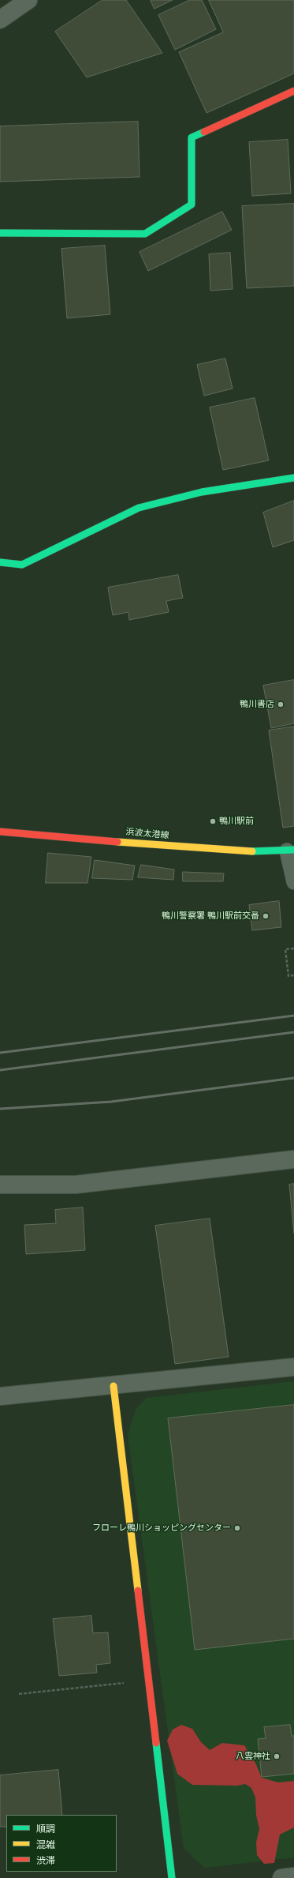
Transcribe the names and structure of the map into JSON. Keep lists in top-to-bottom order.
{
  "streets": {
    "street": ["浜波太港線"]
  },
  "places": [
    "鴨川書店",
    "鴨川駅前",
    "鴨川警察署 鴨川駅前交番",
    "フローレ鴨川ショッピングセンター",
    "八雲神社"
  ],
  "legend": ["順調", "混雑", "渋滞"]
}
